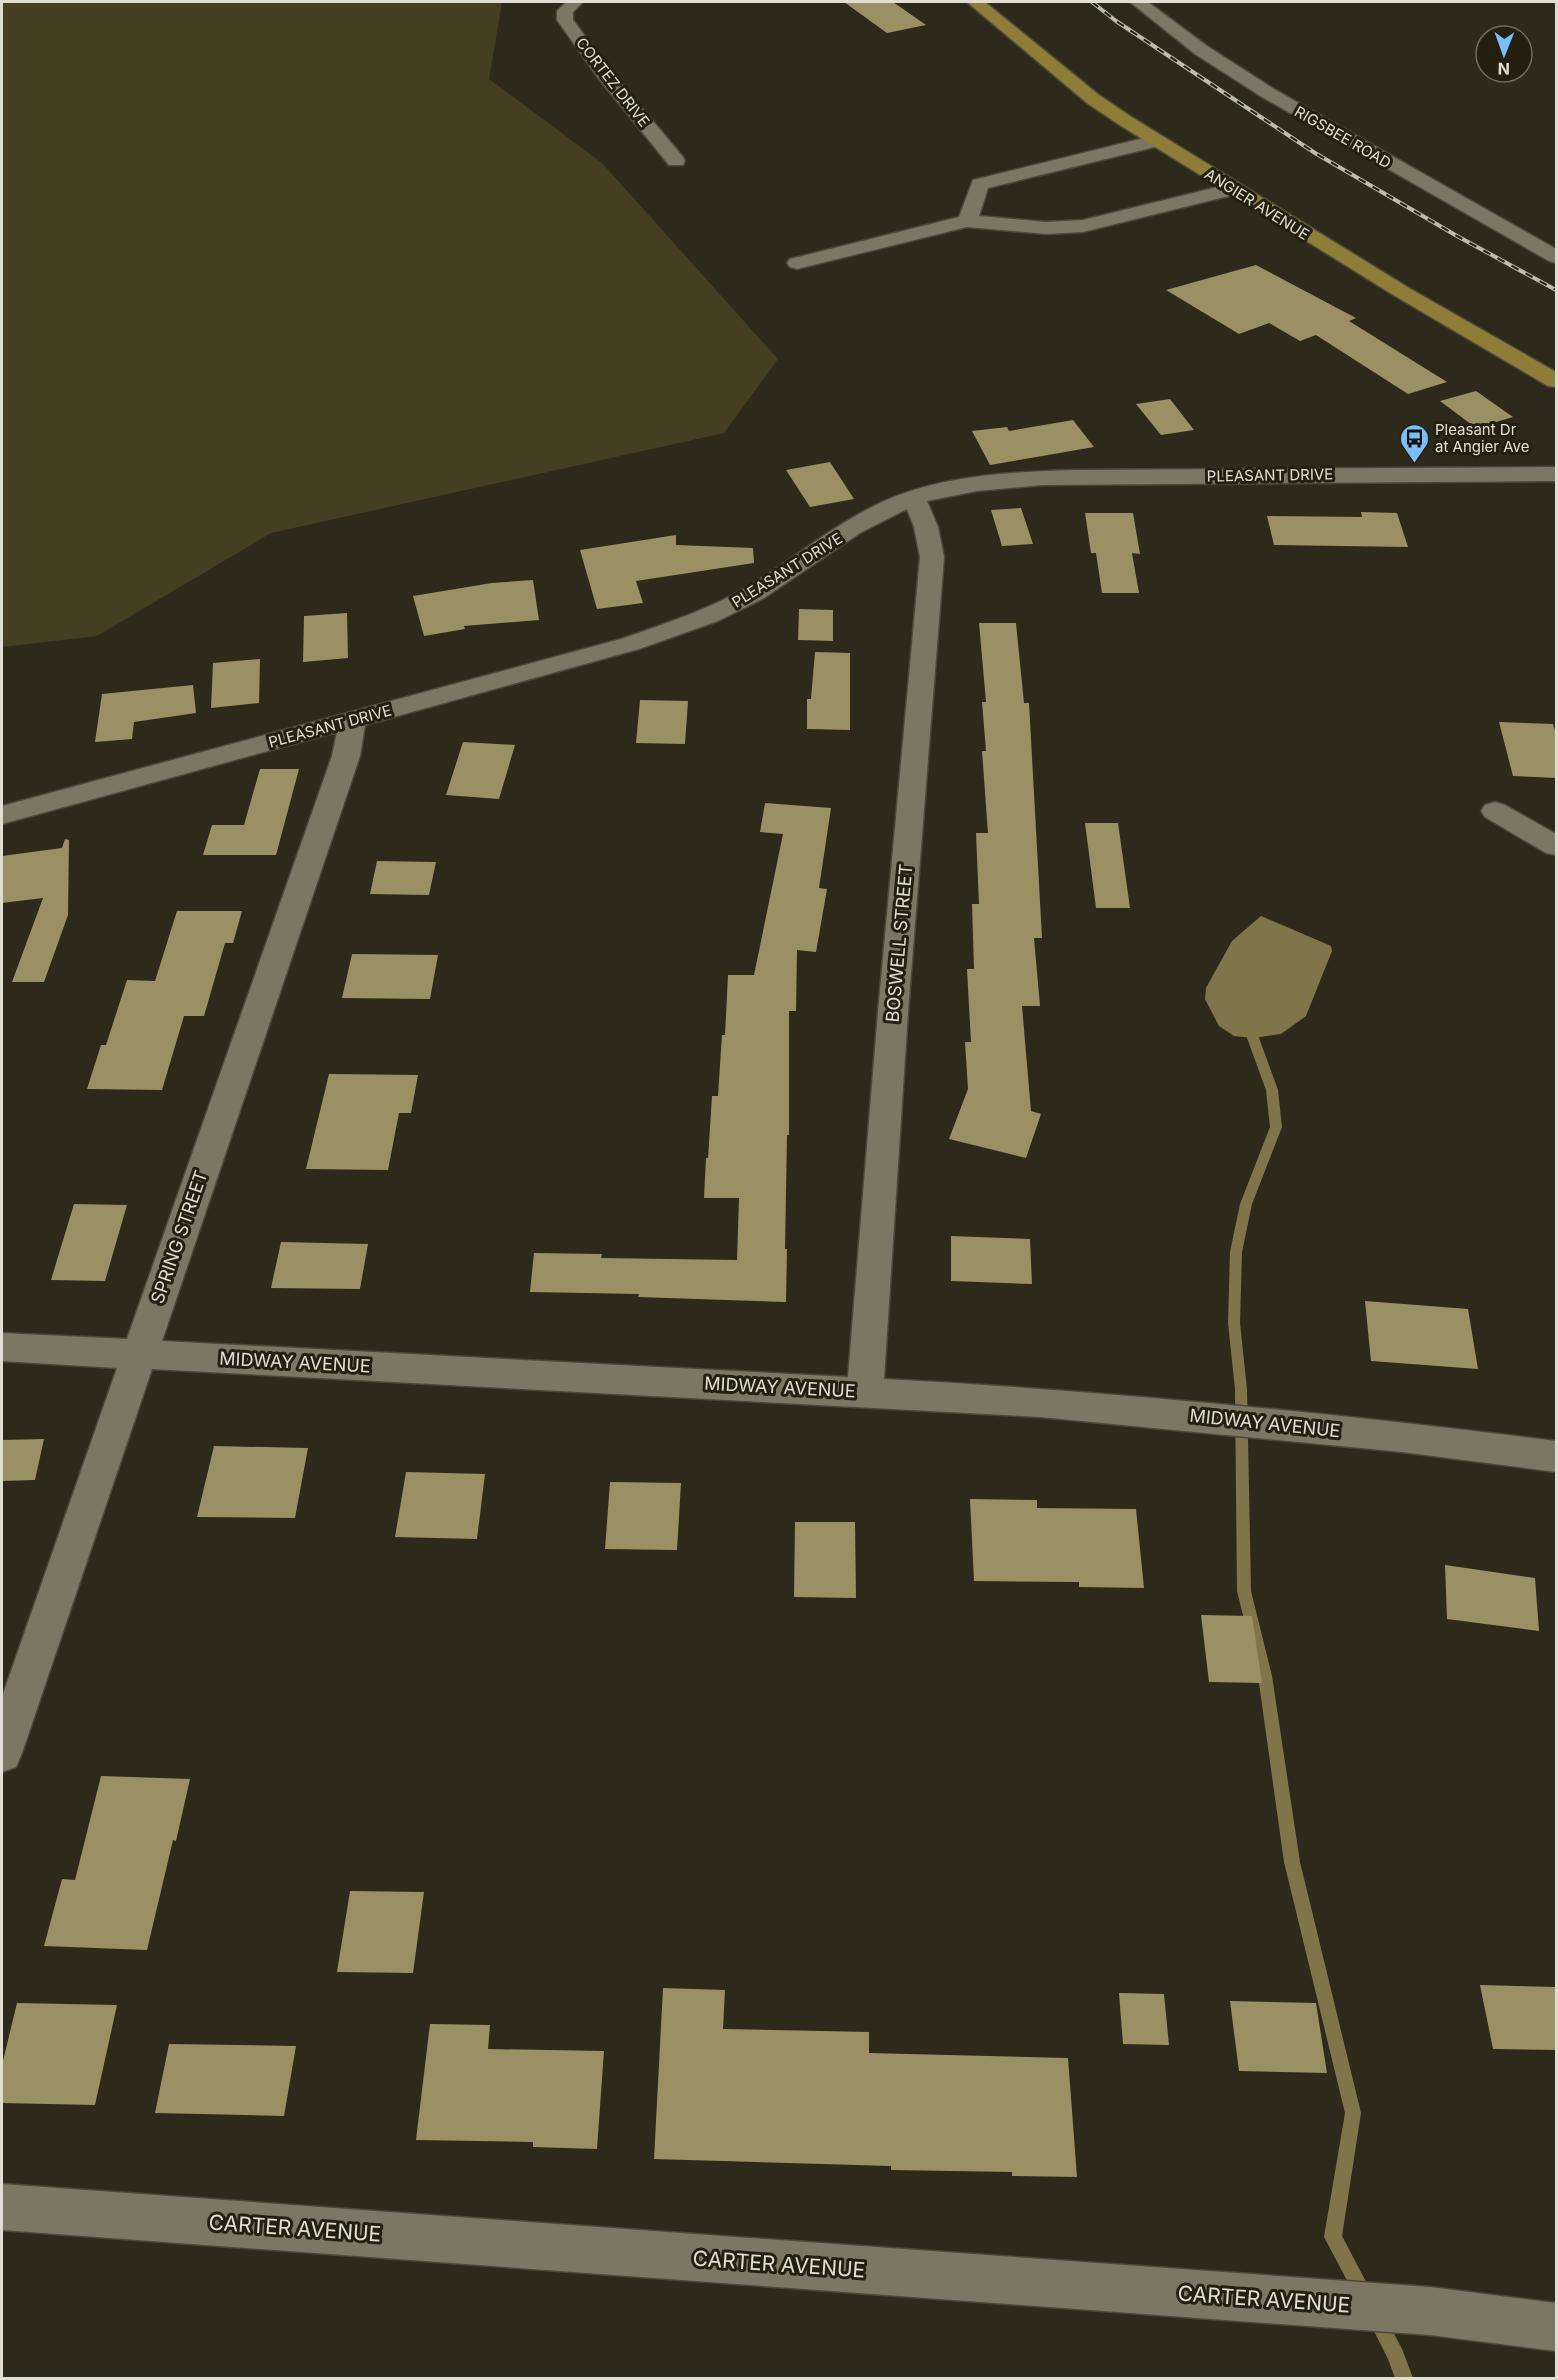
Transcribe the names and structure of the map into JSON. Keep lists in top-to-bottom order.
{
  "streets": {
    "main road": ["ANGIER AVENUE"],
    "street": [
      "CORTEZ DRIVE",
      "RIGSBEE ROAD",
      "PLEASANT DRIVE",
      "BOSWELL STREET",
      "SPRING STREET",
      "MIDWAY AVENUE",
      "CARTER AVENUE"
    ]
  },
  "crossings": [
    ["PLEASANT DRIVE", "BOSWELL STREET"],
    ["PLEASANT DRIVE", "SPRING STREET"],
    ["BOSWELL STREET", "MIDWAY AVENUE"],
    ["SPRING STREET", "MIDWAY AVENUE"]
  ],
  "places": {
    "bus stop": ["Pleasant Dr at Angier Ave"]
  },
  "north": "bottom"
}
